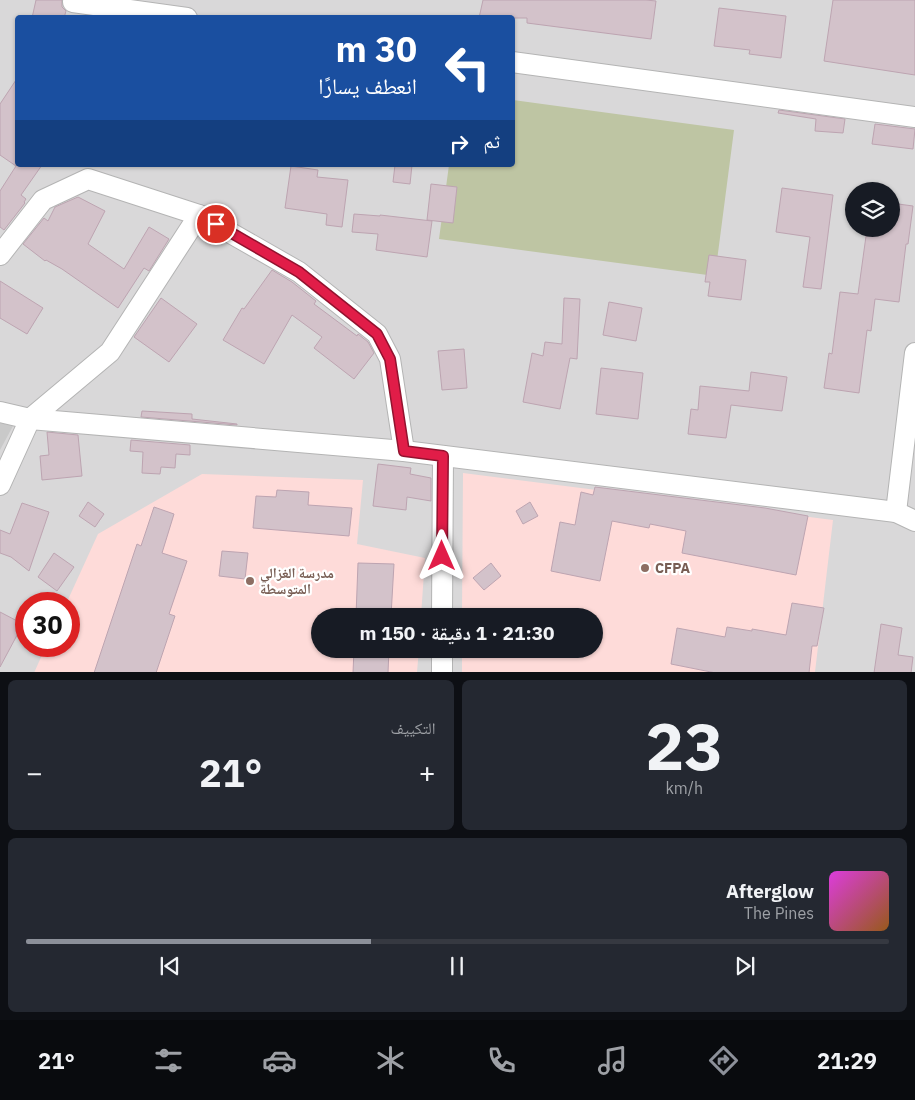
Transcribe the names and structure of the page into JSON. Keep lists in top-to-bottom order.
{
  "places": ["CFPA", "مدرسة الغزالي المتوسطة"],
  "page": {
    "turn": ["30 m", "انعطف يسارًا"],
    "then": "ثم",
    "limit": "30",
    "trip": "21:30 · 1 دقيقة · 150 m",
    "tile": [
      ["23", "km/h"],
      "التكييف"
    ],
    "heat": ["−", "21°", "+"],
    "song": ["Afterglow", "The Pines"],
    "tabs": ["21:29", "21°"]
  }
}
